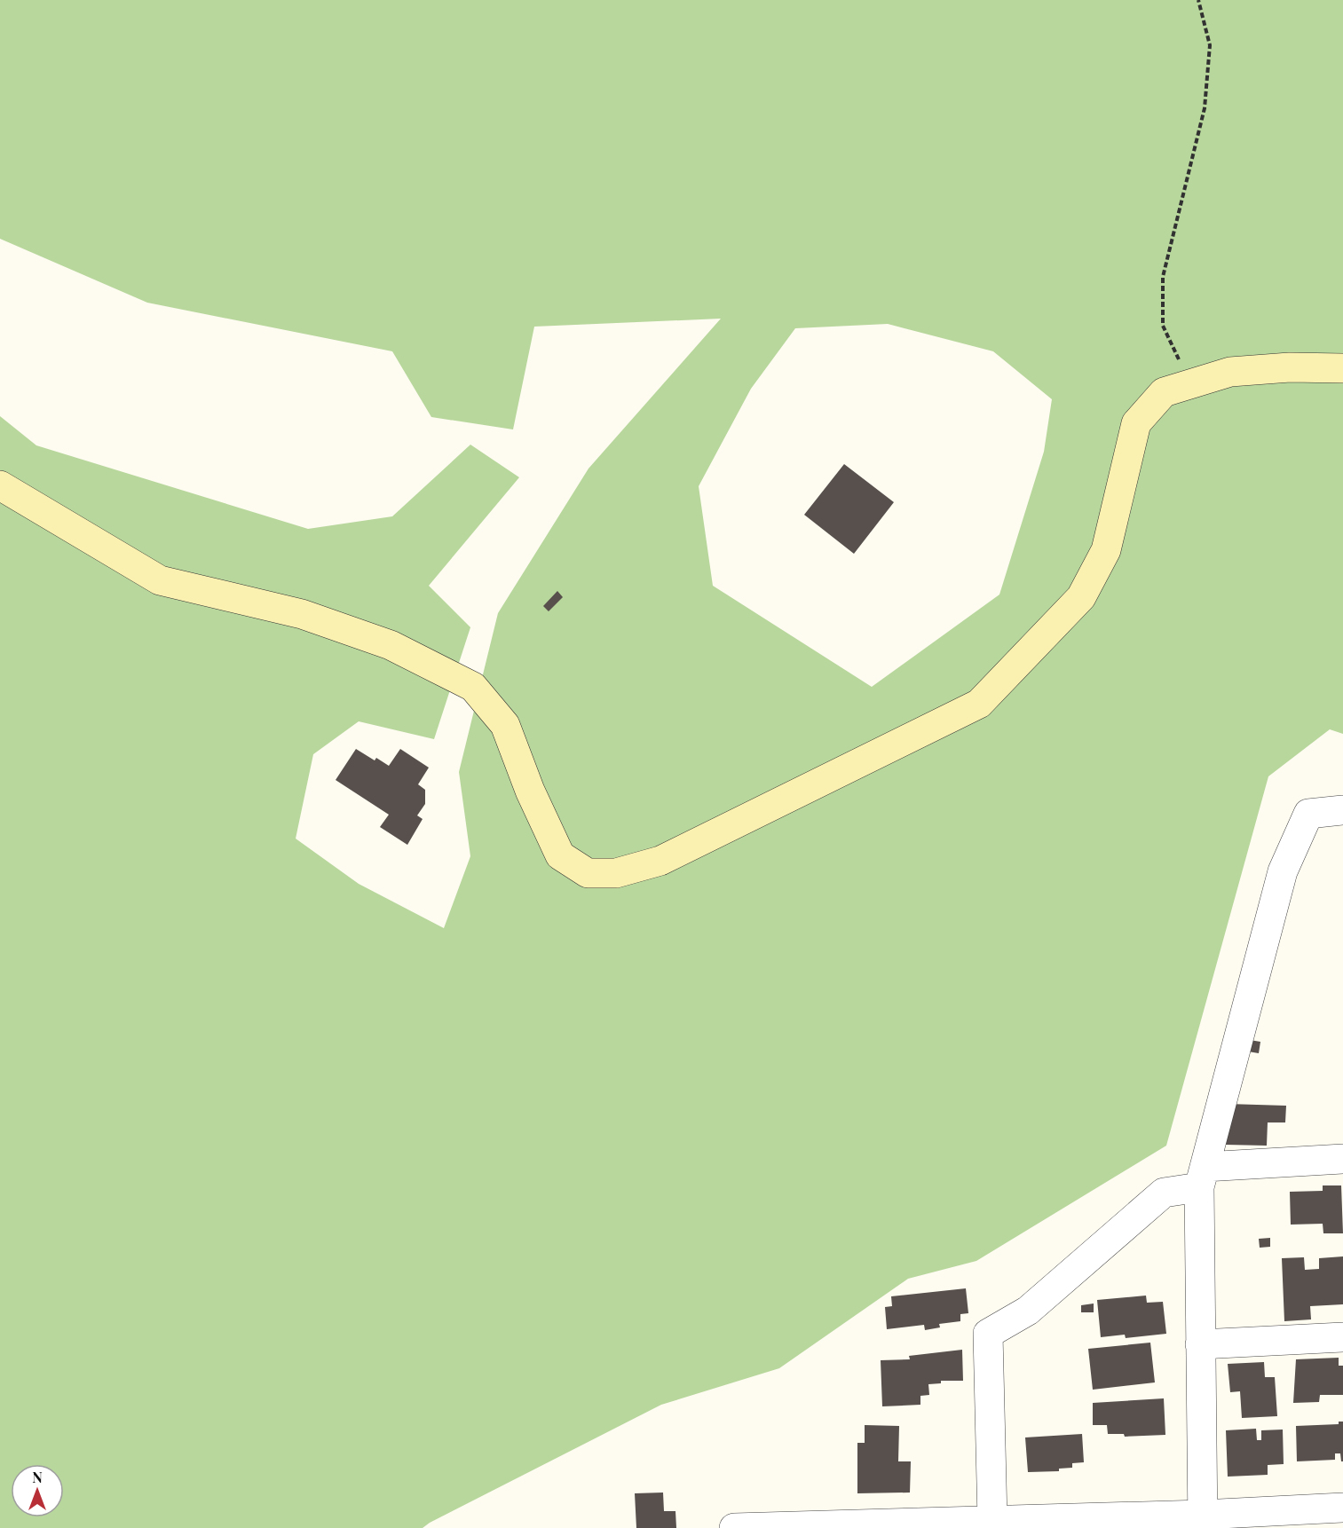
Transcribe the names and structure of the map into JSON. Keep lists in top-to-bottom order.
{
  "north": "top"
}
